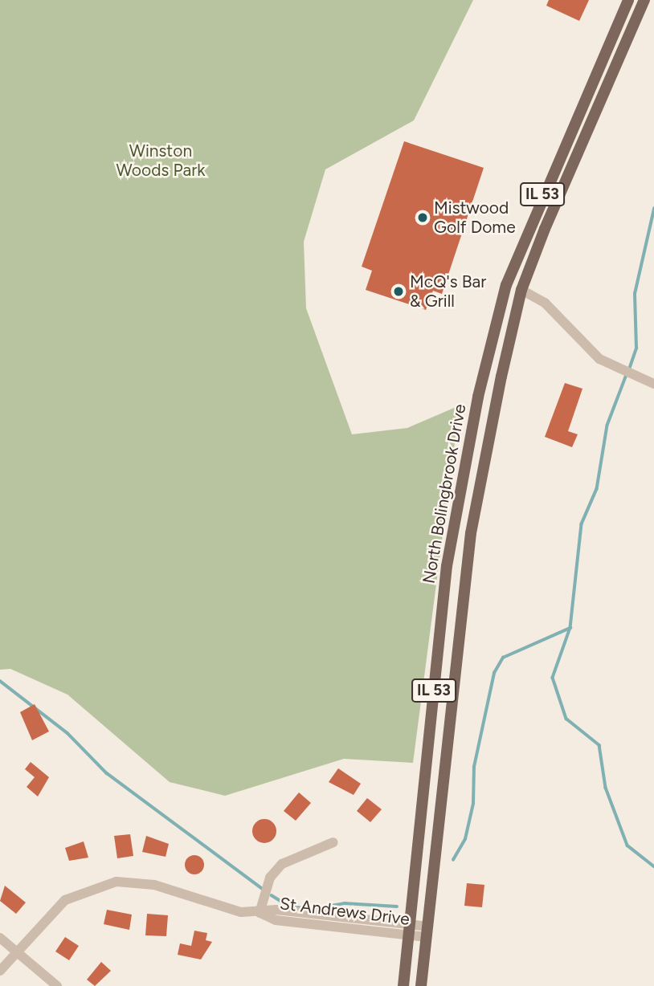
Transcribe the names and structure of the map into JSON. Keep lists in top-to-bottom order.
{
  "streets": {
    "main road": ["IL 53", "North Bolingbrook Drive"],
    "street": ["St Andrews Drive"]
  },
  "crossings": [
    ["North Bolingbrook Drive", "St Andrews Drive"]
  ],
  "parks": ["Winston Woods Park"],
  "places": ["Mistwood Golf Dome", "McQ's Bar & Grill"]
}
